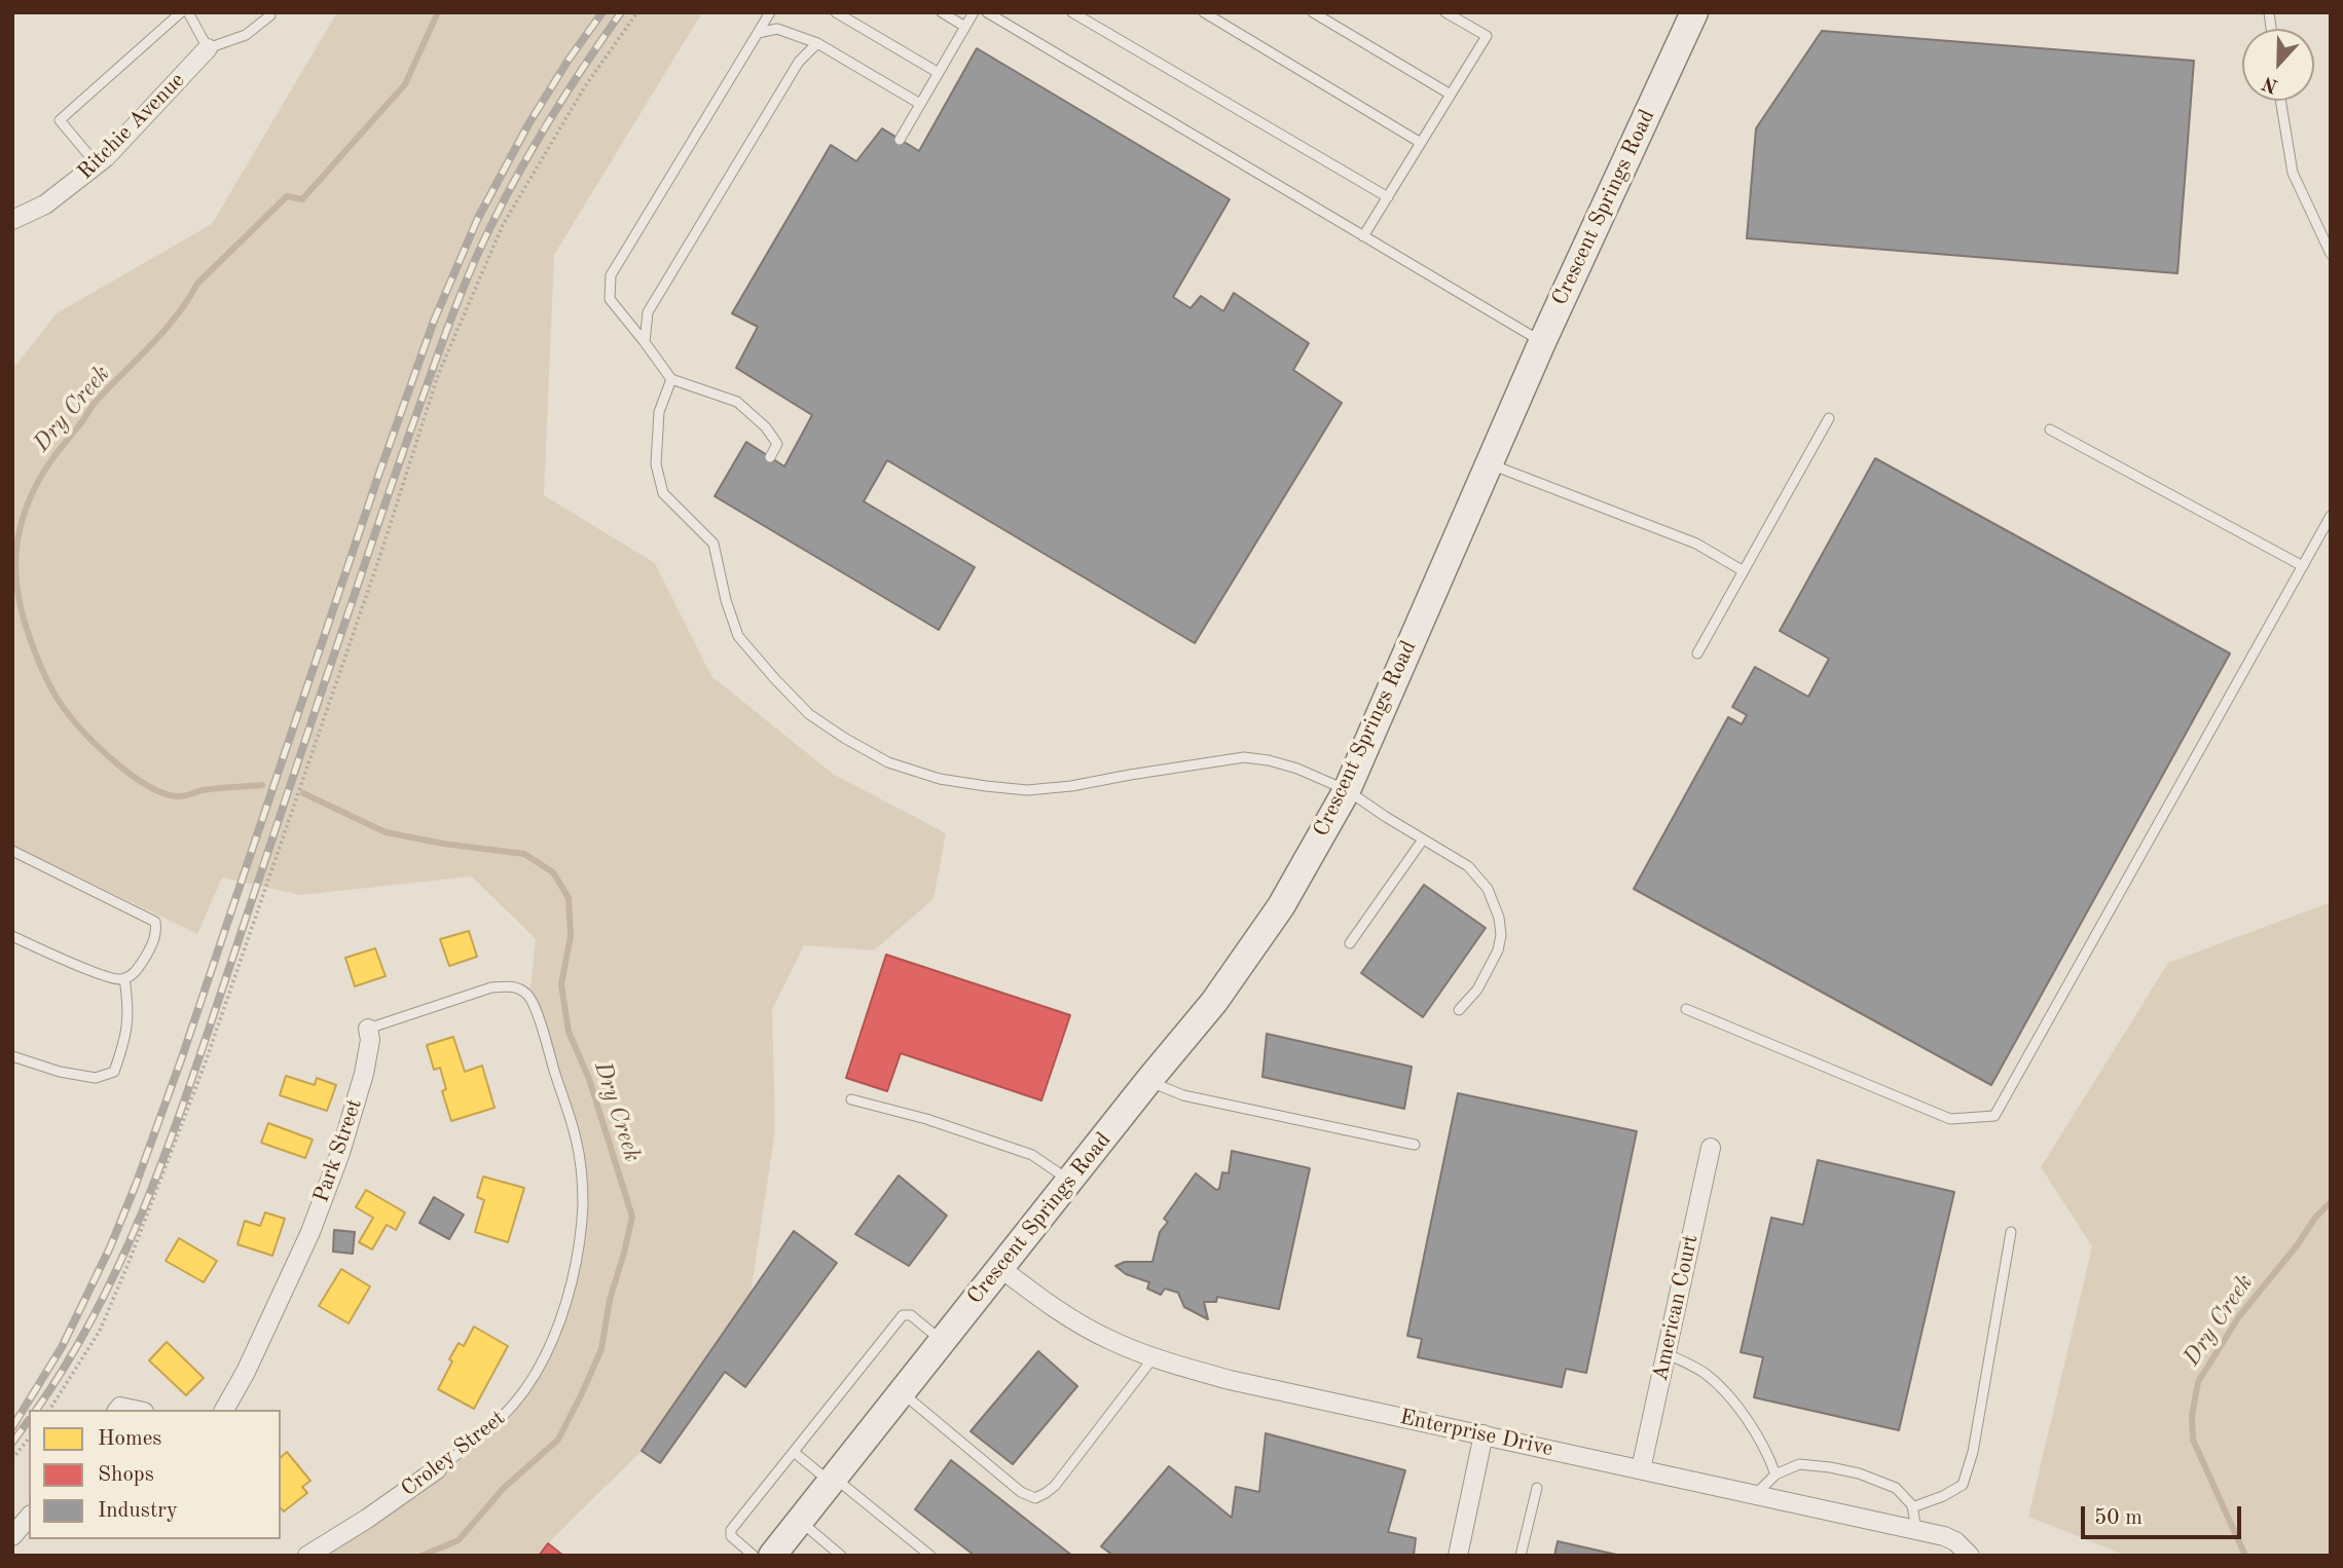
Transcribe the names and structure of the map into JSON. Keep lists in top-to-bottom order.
{
  "streets": {
    "main road": ["Crescent Springs Road"],
    "street": [
      "Ritchie Avenue",
      "Park Street",
      "American Court",
      "Enterprise Drive",
      "Croley Street"
    ]
  },
  "crossings": [
    ["Crescent Springs Road", "Enterprise Drive"],
    ["Park Street", "Croley Street"],
    ["American Court", "Enterprise Drive"]
  ],
  "water": ["Dry Creek"],
  "legend": ["Homes", "Shops", "Industry"],
  "scale_bar": "50 m",
  "north": "bottom"
}
